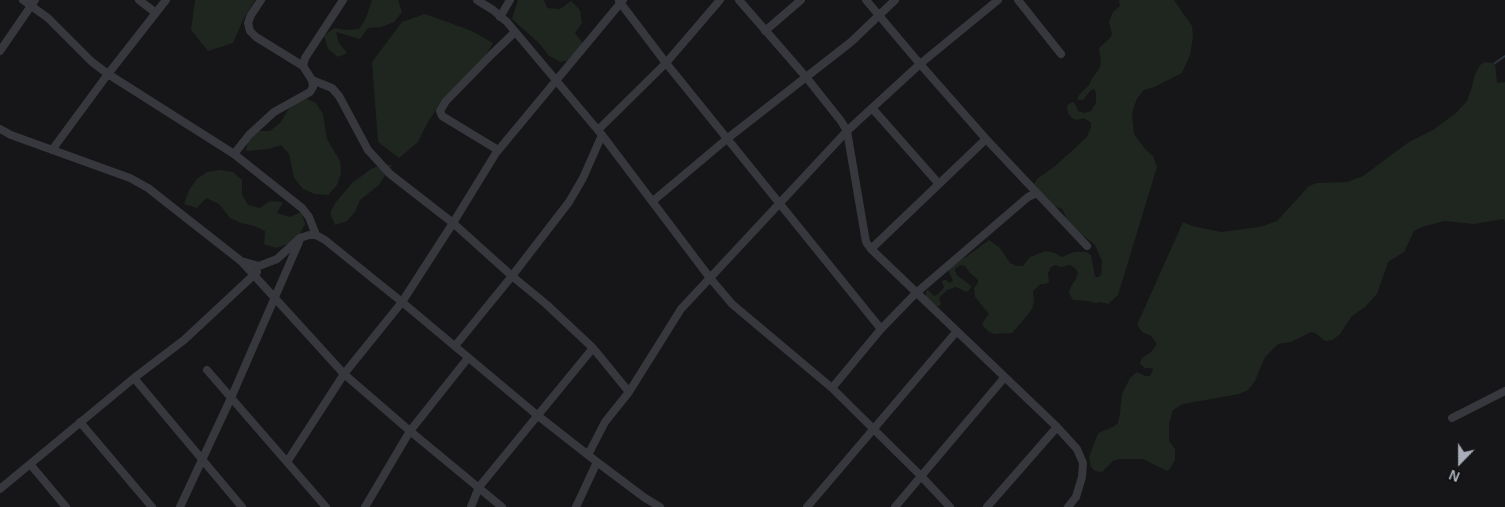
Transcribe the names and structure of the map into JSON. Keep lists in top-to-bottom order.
{
  "north": "bottom"
}
